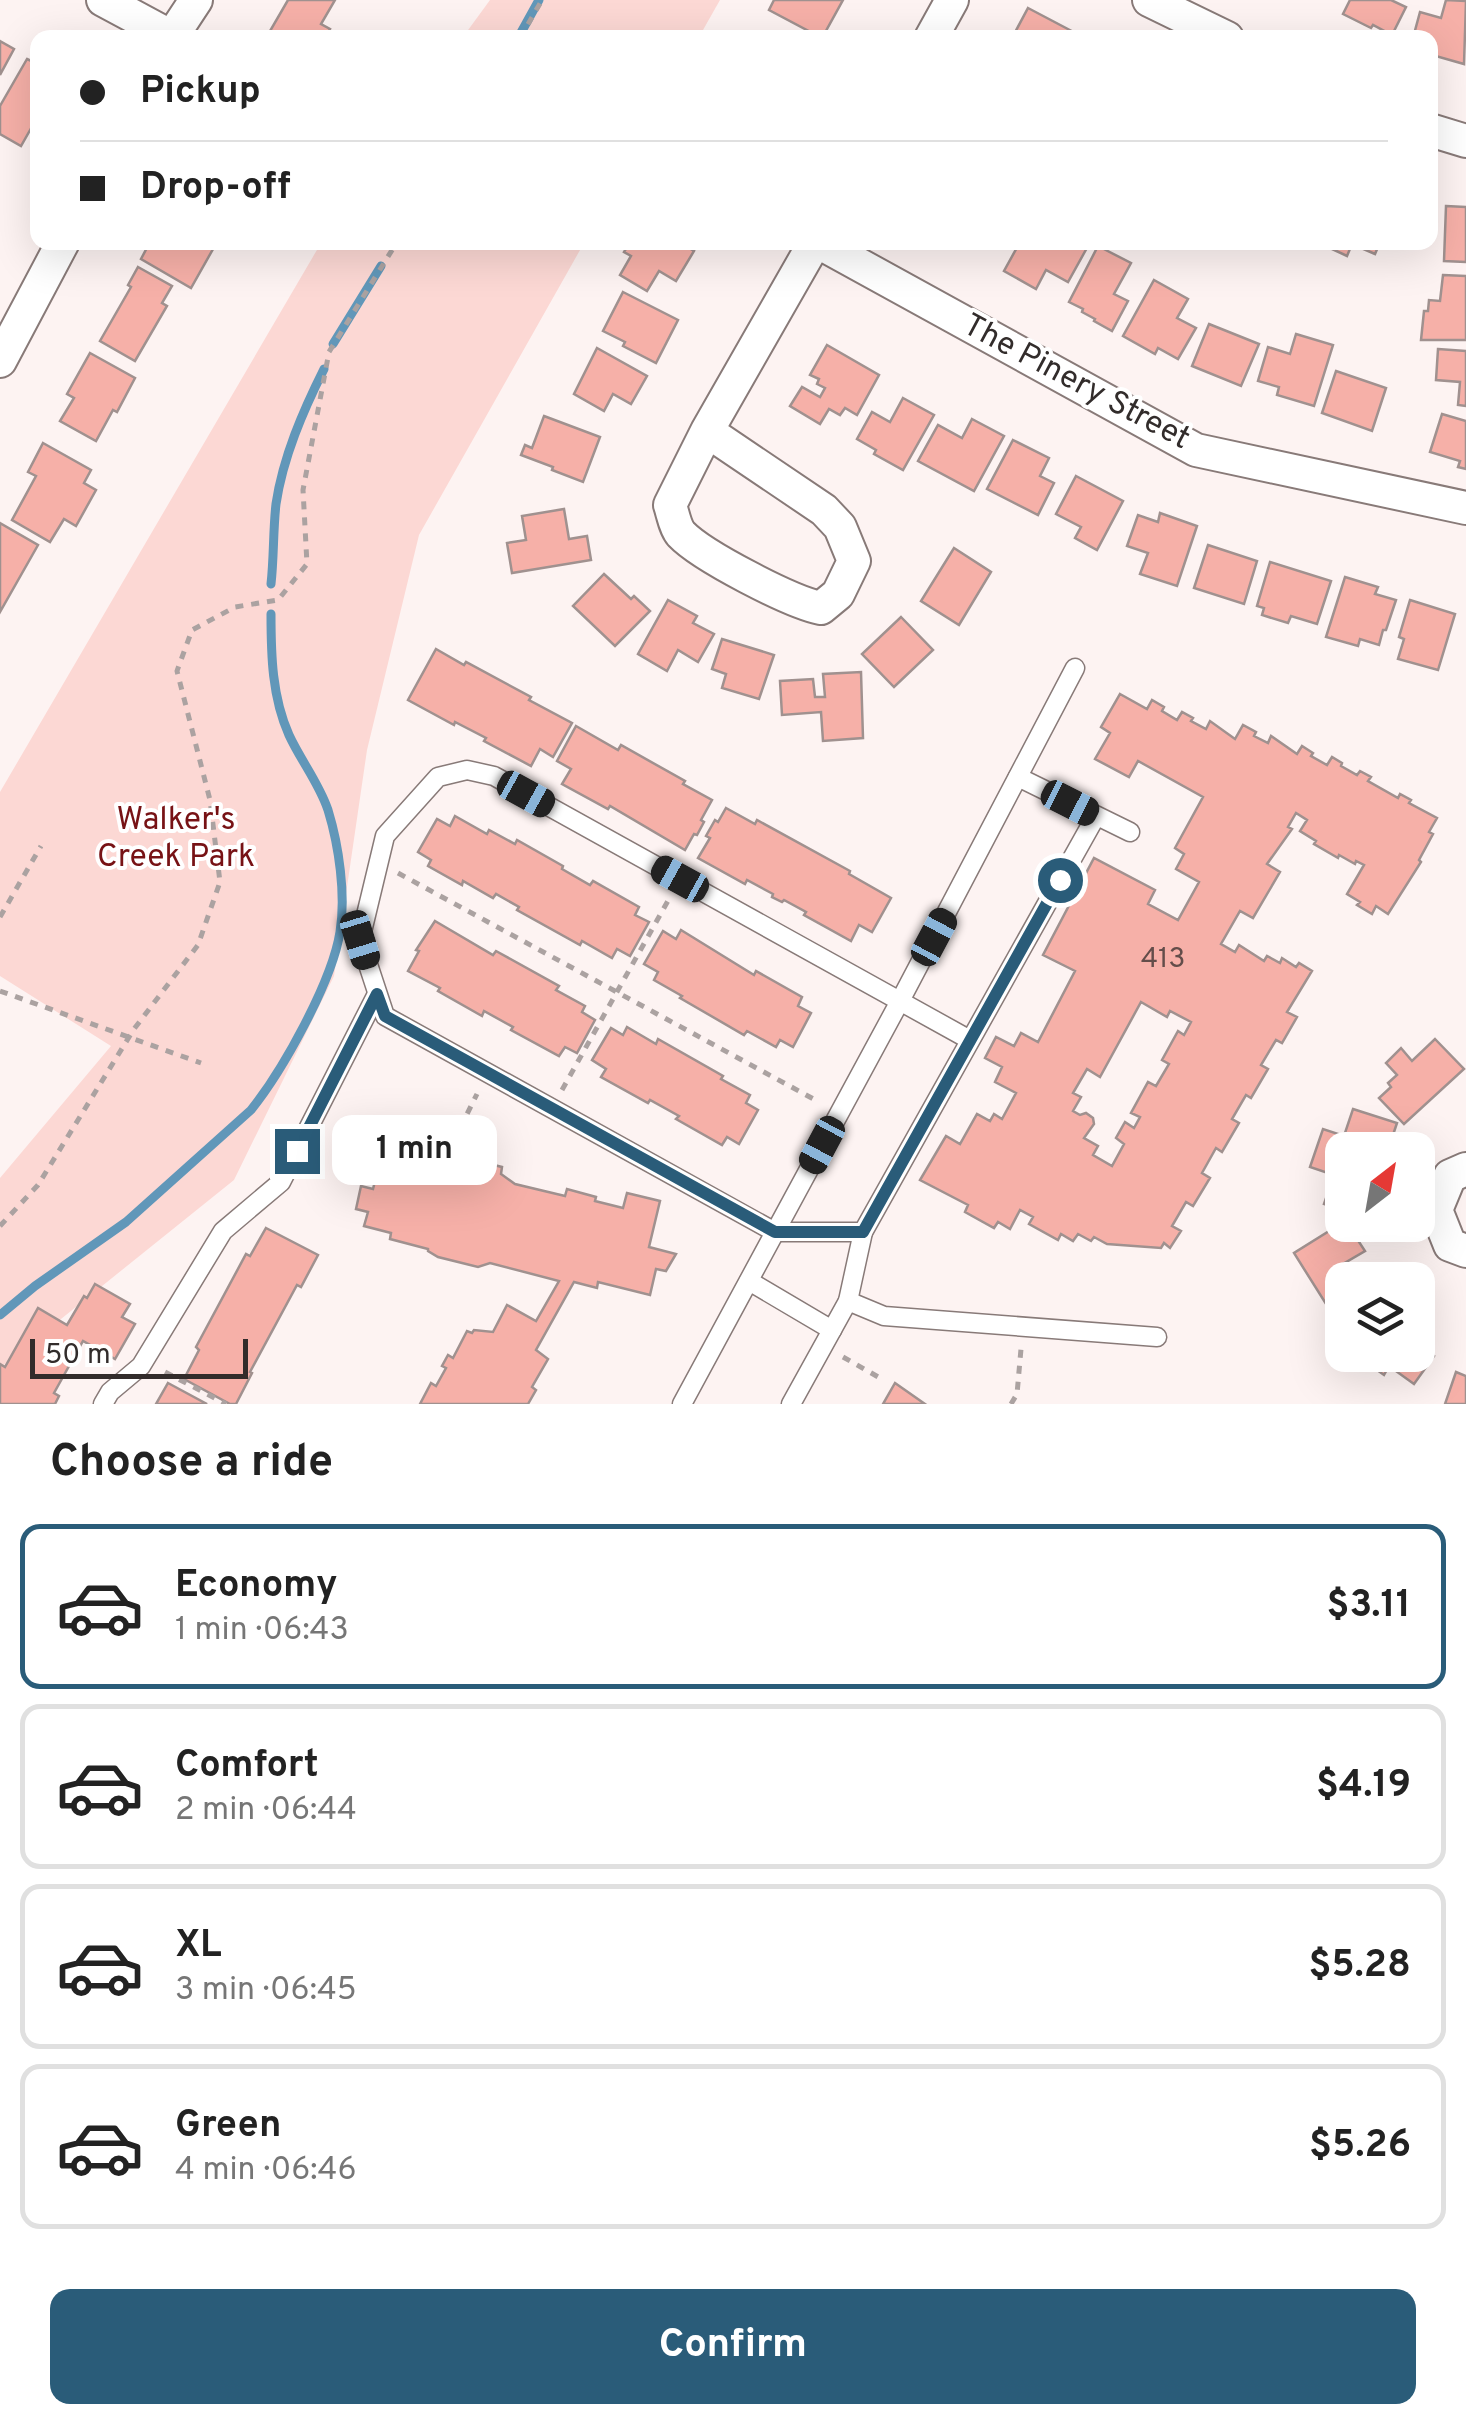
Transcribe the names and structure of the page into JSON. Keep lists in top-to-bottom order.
{
  "streets": {
    "street": ["The Pinery Street"]
  },
  "parks": ["Walker's Creek Park"],
  "house_numbers": ["413"],
  "scale_bar": "50 m",
  "north": "top right",
  "page": {
    "banner": ["Pickup", "Drop-off"],
    "bubble": "1 min",
    "scale": "50 m",
    "heading": "Choose a ride",
    "list": [
      {
        "name": "Economy",
        "note": "1 min · 06:43",
        "value": "$3.11"
      },
      {
        "name": "Comfort",
        "note": "2 min · 06:44",
        "value": "$4.19"
      },
      {
        "name": "XL",
        "note": "3 min · 06:45",
        "value": "$5.28"
      },
      {
        "name": "Green",
        "note": "4 min · 06:46",
        "value": "$5.26"
      }
    ],
    "buttons": "Confirm"
  }
}
